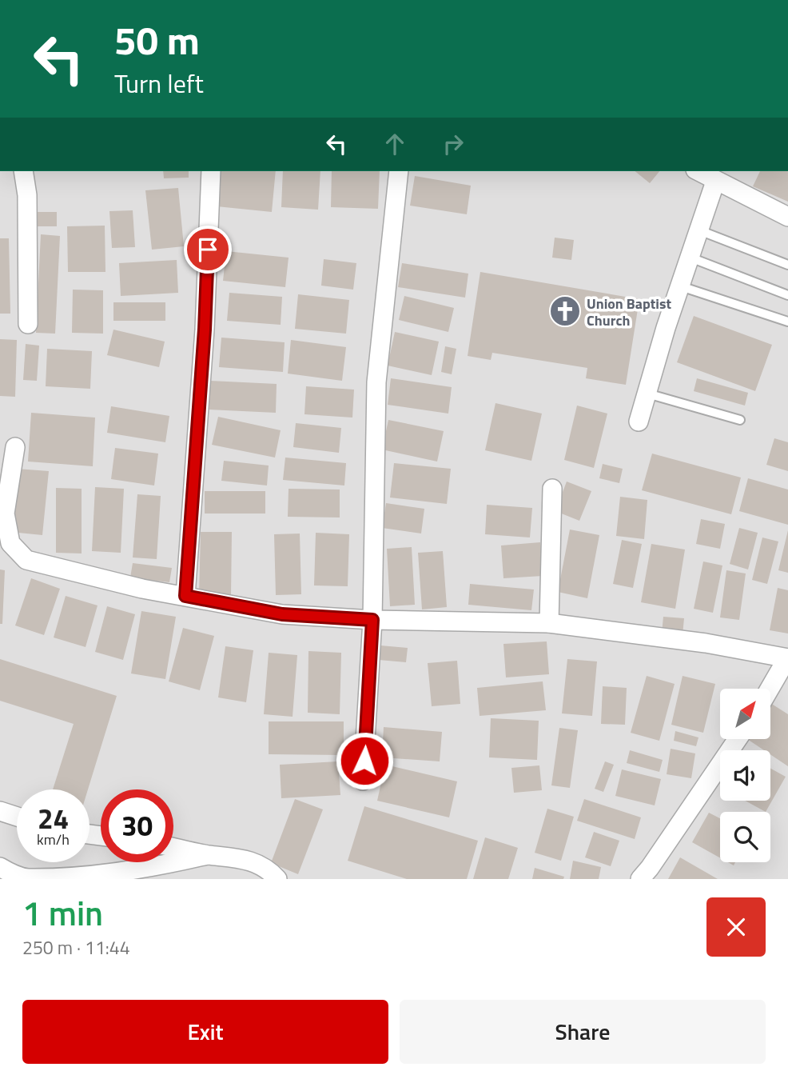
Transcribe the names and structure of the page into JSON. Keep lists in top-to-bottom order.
{
  "places": {
    "church": ["Union Baptist Church"]
  },
  "north": "top right",
  "page": {
    "turn": ["50 m", "Turn left"],
    "speed": "24 km/h",
    "limit": "30",
    "heading": ["1 min", "250 m · 11:44"],
    "buttons": ["Exit", "Share"]
  }
}
